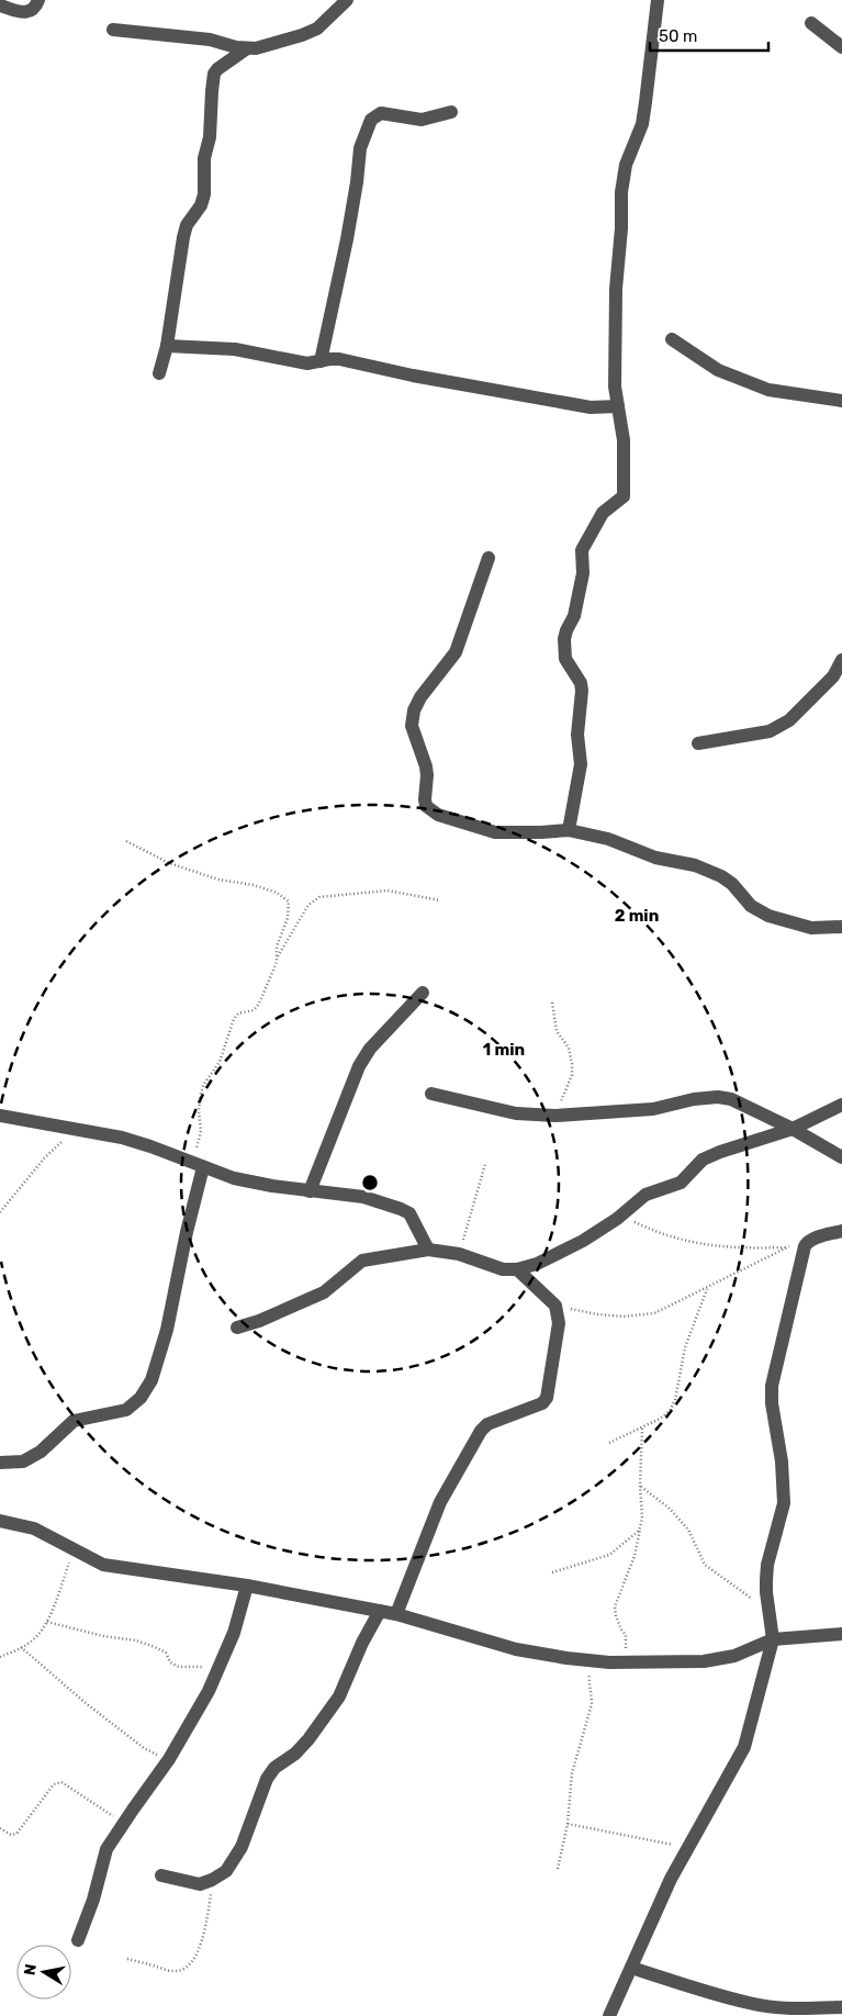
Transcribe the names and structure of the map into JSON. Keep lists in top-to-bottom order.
{
  "scale_bar": "50 m",
  "north": "left",
  "rings": ["2 min", "1 min"]
}
